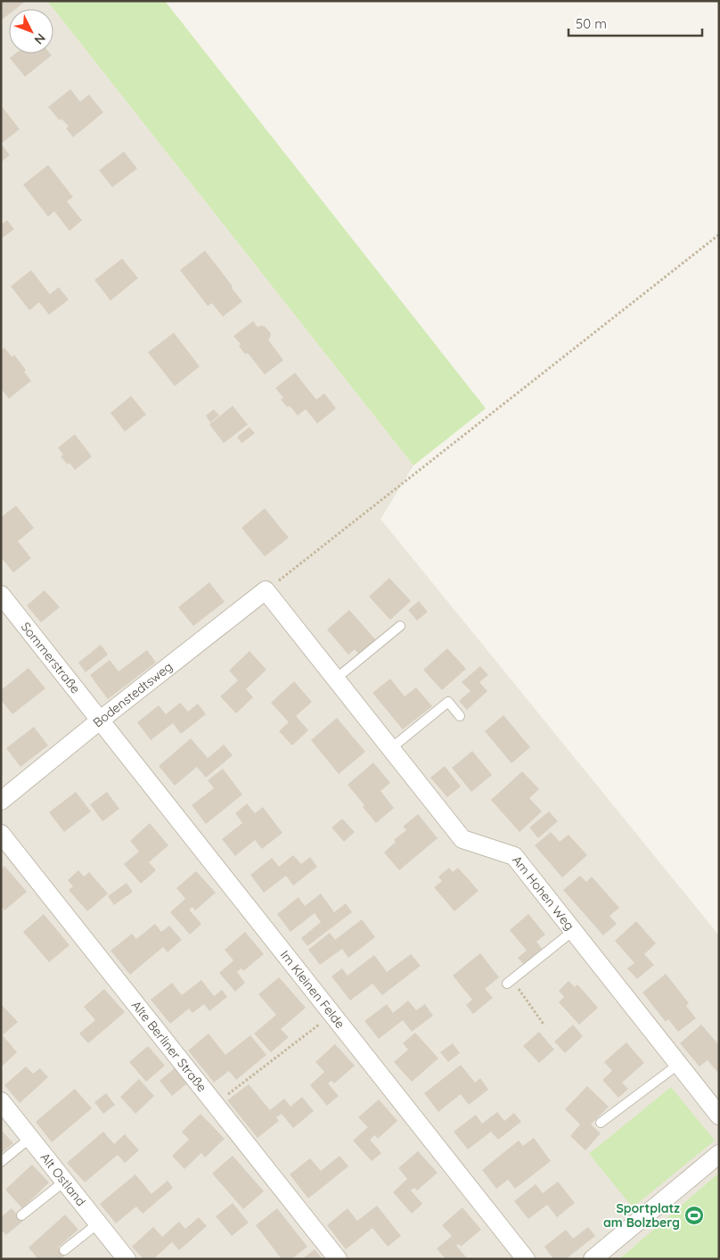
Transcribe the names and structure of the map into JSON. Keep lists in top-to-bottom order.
{
  "streets": {
    "street": [
      "Sommerstraße",
      "Bodenstedtsweg",
      "Am Hohen Weg",
      "Im Kleinen Felde",
      "Alte Berliner Straße",
      "Alt Ostland"
    ]
  },
  "crossings": [
    ["Sommerstraße", "Bodenstedtsweg"],
    ["Sommerstraße", "Im Kleinen Felde"],
    ["Bodenstedtsweg", "Am Hohen Weg"],
    ["Bodenstedtsweg", "Im Kleinen Felde"]
  ],
  "places": {
    "sports": ["Sportplatz am Bolzberg"]
  },
  "scale_bar": "50 m",
  "north": "bottom right"
}
